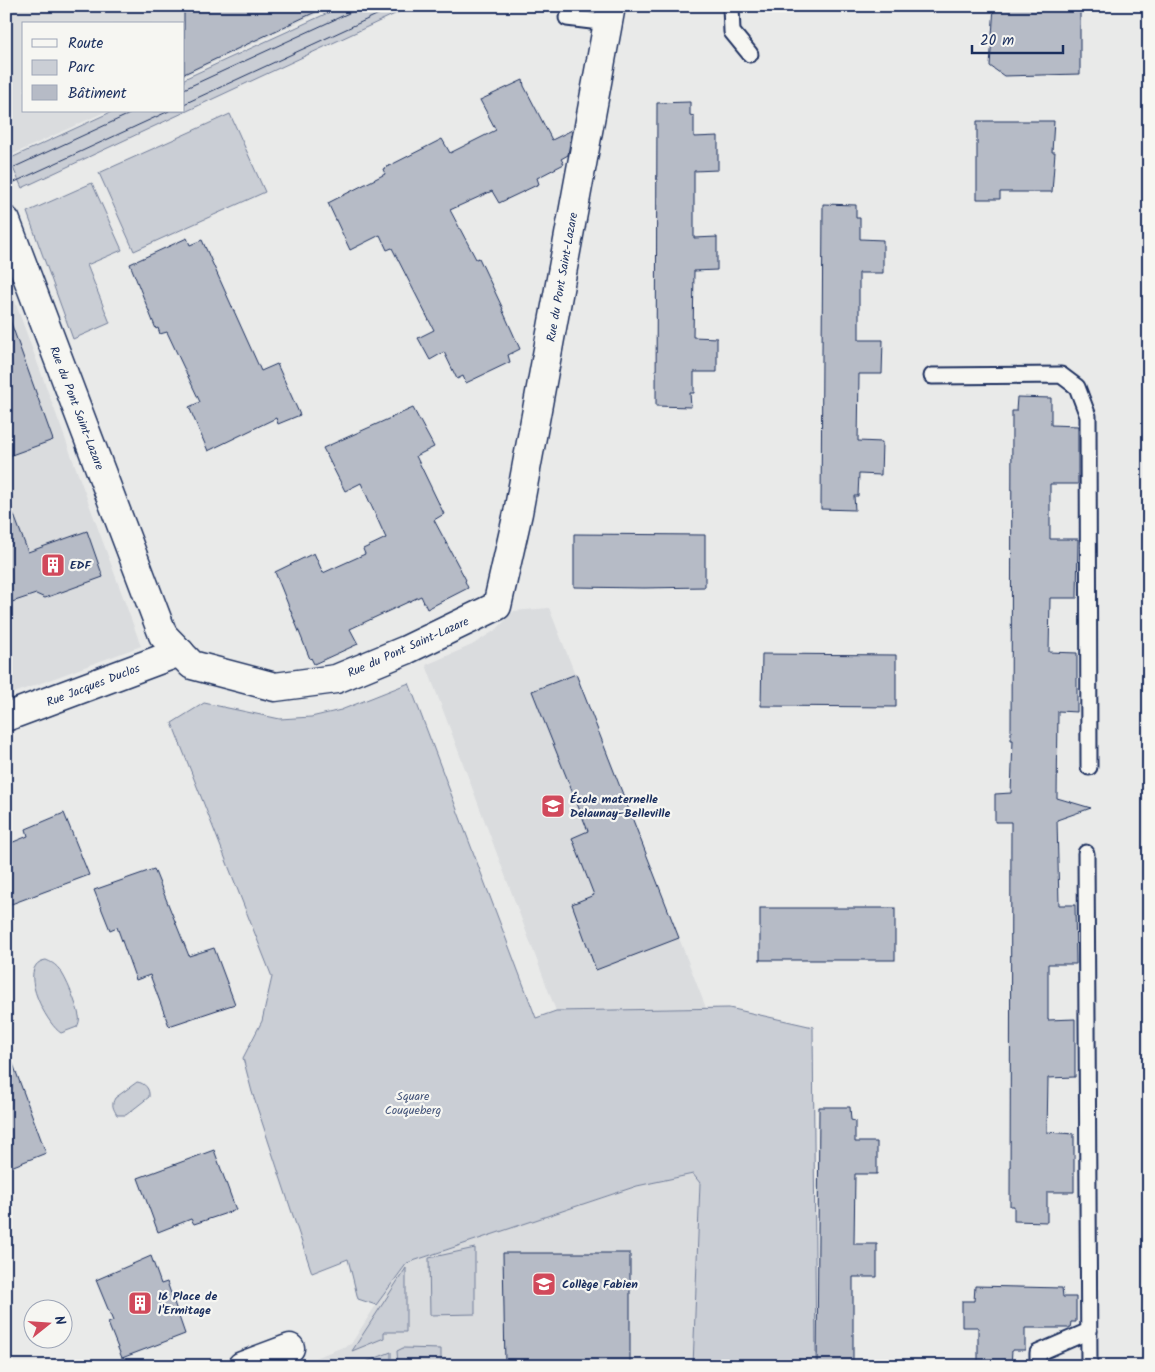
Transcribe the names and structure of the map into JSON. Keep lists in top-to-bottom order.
{
  "streets": {
    "street": ["Rue du Pont Saint-Lazare", "Rue Jacques Duclos"]
  },
  "crossings": [
    ["Rue du Pont Saint-Lazare", "Rue Jacques Duclos"]
  ],
  "parks": ["Square Couqueberg"],
  "places": {
    "building": ["EDF", "16 Place de l'Ermitage"],
    "school or university": ["École maternelle Delaunay-Belleville", "Collège Fabien"]
  },
  "legend": ["Route", "Parc", "Bâtiment"],
  "scale_bar": "20 m",
  "north": "right"
}
